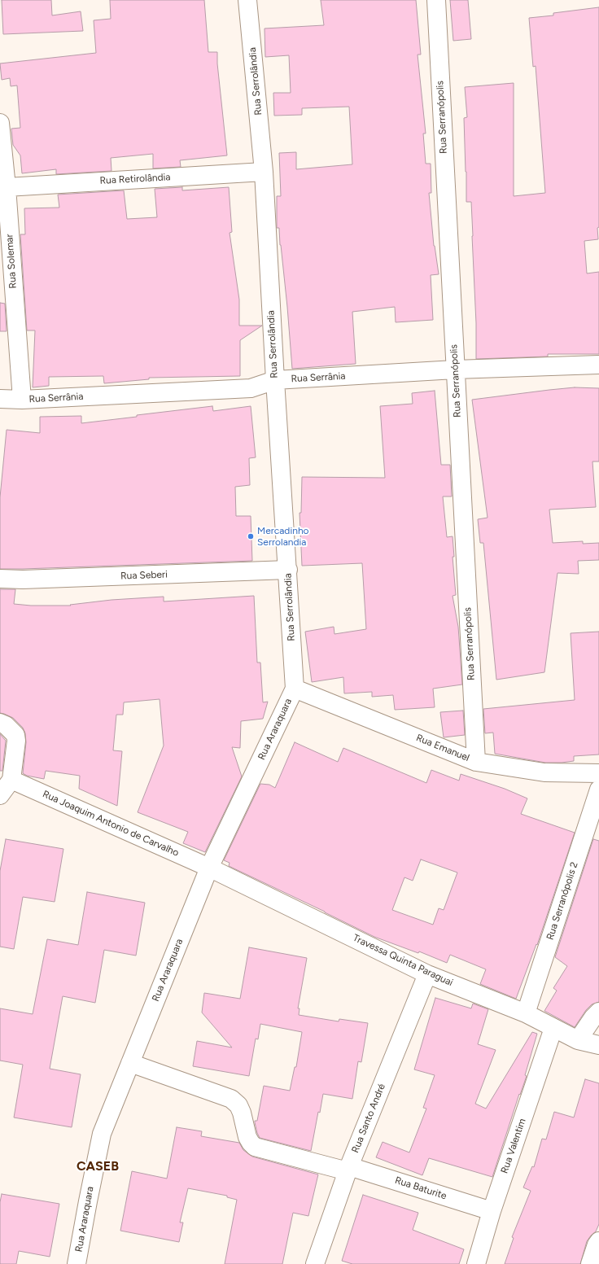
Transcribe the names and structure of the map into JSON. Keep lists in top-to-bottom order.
{
  "streets": {
    "street": [
      "Rua Serrolândia",
      "Rua Serranópolis",
      "Rua Retirolândia",
      "Rua Solemar",
      "Rua Serrânia",
      "Rua Seberi",
      "Rua Araraquara",
      "Rua Emanuel",
      "Rua Joaquim Antonio de Carvalho",
      "Rua Serranópolis 2",
      "Travessa Quinta Paraguai",
      "Rua Santo André",
      "Rua Valentim",
      "Rua Baturite"
    ]
  },
  "crossings": [
    ["Rua Serrolândia", "Rua Retirolândia"],
    ["Rua Serrolândia", "Rua Serrânia"],
    ["Rua Serrolândia", "Rua Seberi"],
    ["Rua Serrolândia", "Rua Araraquara"],
    ["Rua Serrolândia", "Rua Emanuel"],
    ["Rua Serranópolis", "Rua Serrânia"],
    ["Rua Serranópolis", "Rua Emanuel"],
    ["Rua Retirolândia", "Rua Solemar"],
    ["Rua Solemar", "Rua Serrânia"],
    ["Rua Araraquara", "Rua Emanuel"],
    ["Rua Araraquara", "Rua Joaquim Antonio de Carvalho"],
    ["Rua Araraquara", "Travessa Quinta Paraguai"],
    ["Rua Araraquara", "Rua Baturite"],
    ["Rua Joaquim Antonio de Carvalho", "Travessa Quinta Paraguai"],
    ["Rua Serranópolis 2", "Travessa Quinta Paraguai"],
    ["Travessa Quinta Paraguai", "Rua Santo André"],
    ["Travessa Quinta Paraguai", "Rua Valentim"],
    ["Rua Santo André", "Rua Baturite"],
    ["Rua Valentim", "Rua Baturite"]
  ],
  "districts": ["CASEB"],
  "places": ["Mercadinho Serrolandia"]
}
